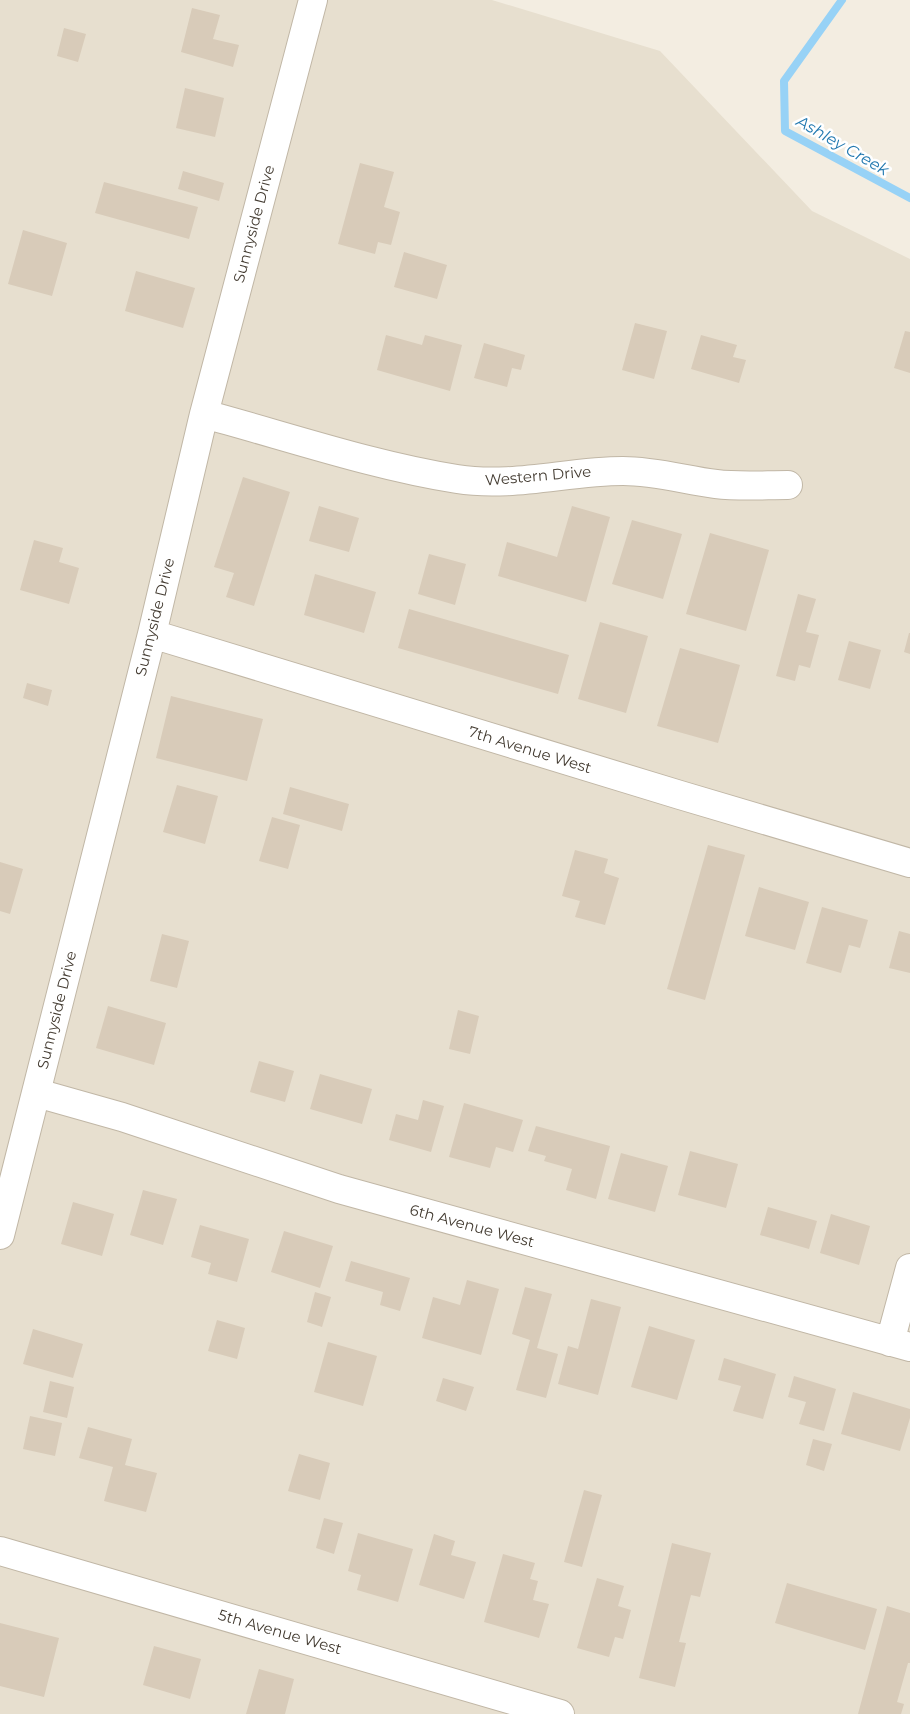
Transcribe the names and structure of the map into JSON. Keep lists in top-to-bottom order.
{
  "streets": {
    "street": [
      "Sunnyside Drive",
      "Western Drive",
      "7th Avenue West",
      "6th Avenue West",
      "5th Avenue West"
    ]
  },
  "crossings": [
    ["Sunnyside Drive", "Western Drive"],
    ["Sunnyside Drive", "7th Avenue West"],
    ["Sunnyside Drive", "6th Avenue West"]
  ],
  "water": ["Ashley Creek"]
}
